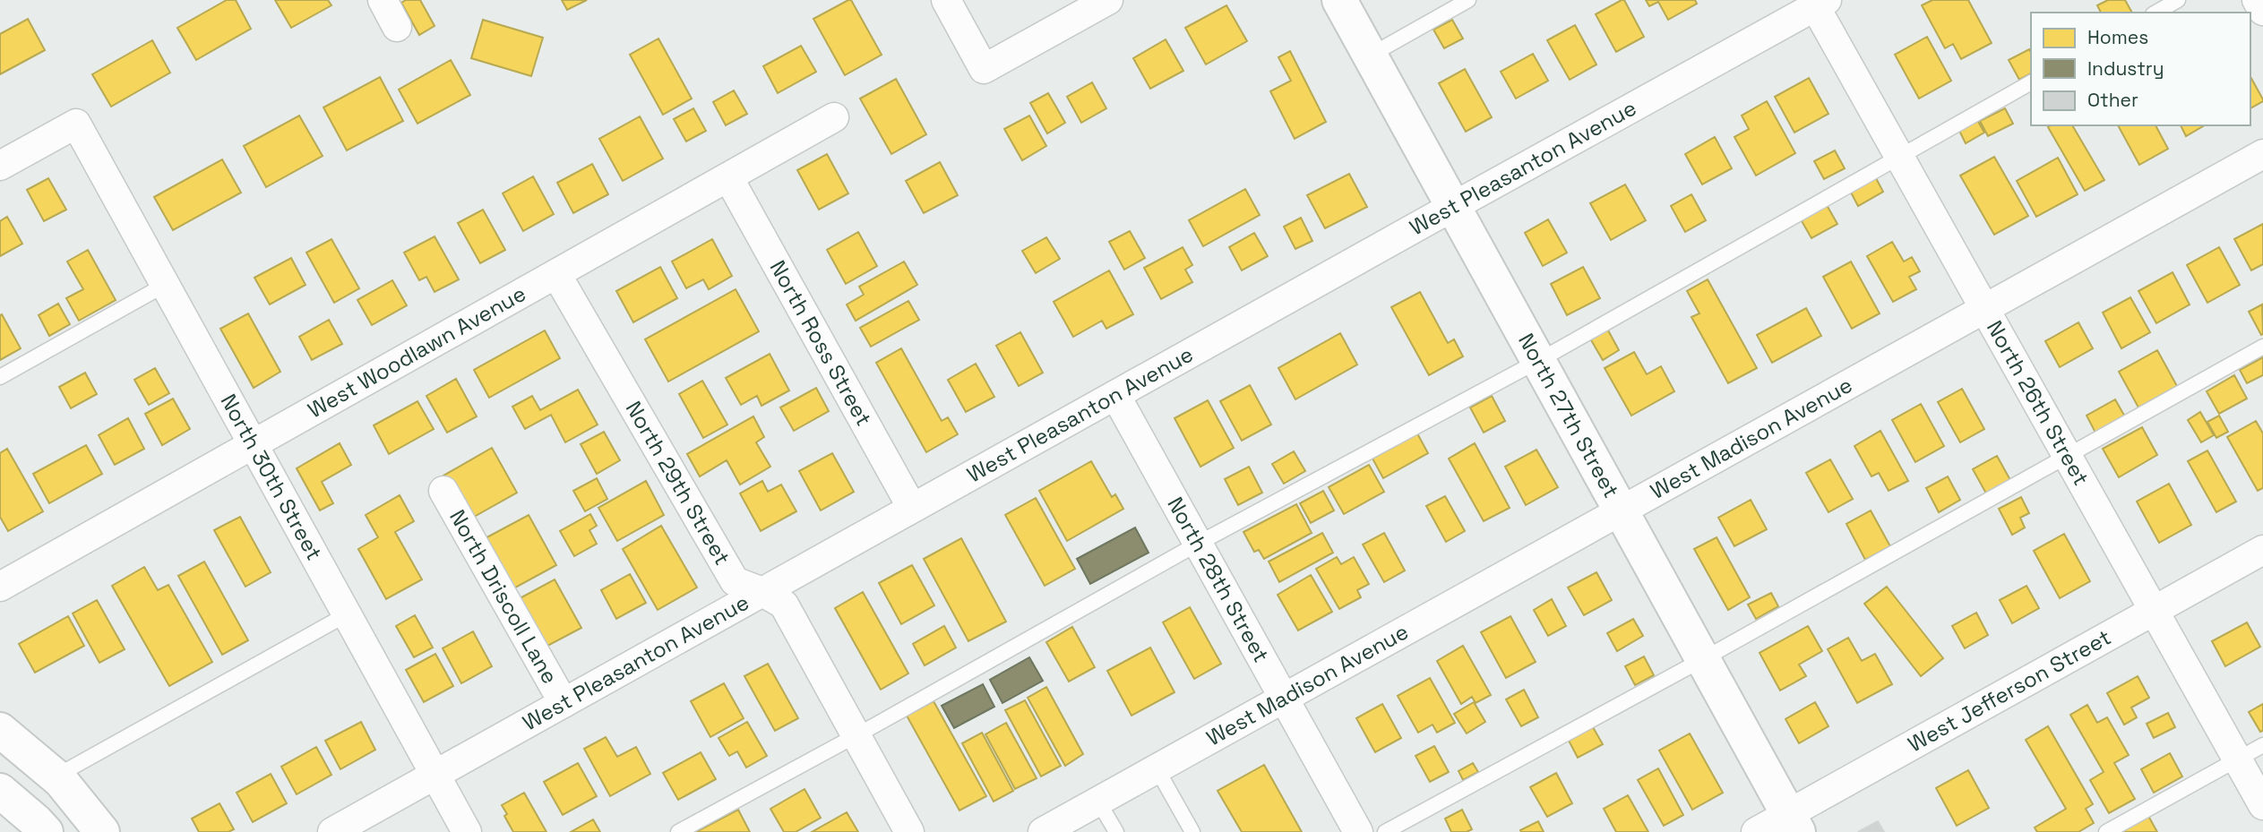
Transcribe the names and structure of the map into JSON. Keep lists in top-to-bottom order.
{
  "streets": {
    "street": [
      "West Pleasanton Avenue",
      "North Ross Street",
      "West Woodlawn Avenue",
      "North 26th Street",
      "North 27th Street",
      "West Madison Avenue",
      "North 30th Street",
      "North 29th Street",
      "North 28th Street",
      "North Driscoll Lane",
      "West Jefferson Street"
    ]
  },
  "crossings": [
    ["West Pleasanton Avenue", "North Ross Street"],
    ["West Pleasanton Avenue", "North 26th Street"],
    ["West Pleasanton Avenue", "North 27th Street"],
    ["West Pleasanton Avenue", "North 30th Street"],
    ["West Pleasanton Avenue", "North 29th Street"],
    ["West Pleasanton Avenue", "North 28th Street"],
    ["West Pleasanton Avenue", "North Driscoll Lane"],
    ["North Ross Street", "West Woodlawn Avenue"],
    ["West Woodlawn Avenue", "North 30th Street"],
    ["West Woodlawn Avenue", "North 29th Street"],
    ["North 26th Street", "West Madison Avenue"],
    ["North 26th Street", "West Jefferson Street"],
    ["North 27th Street", "West Madison Avenue"],
    ["North 27th Street", "West Jefferson Street"],
    ["West Madison Avenue", "North 28th Street"]
  ],
  "legend": ["Homes", "Industry", "Other"]
}
